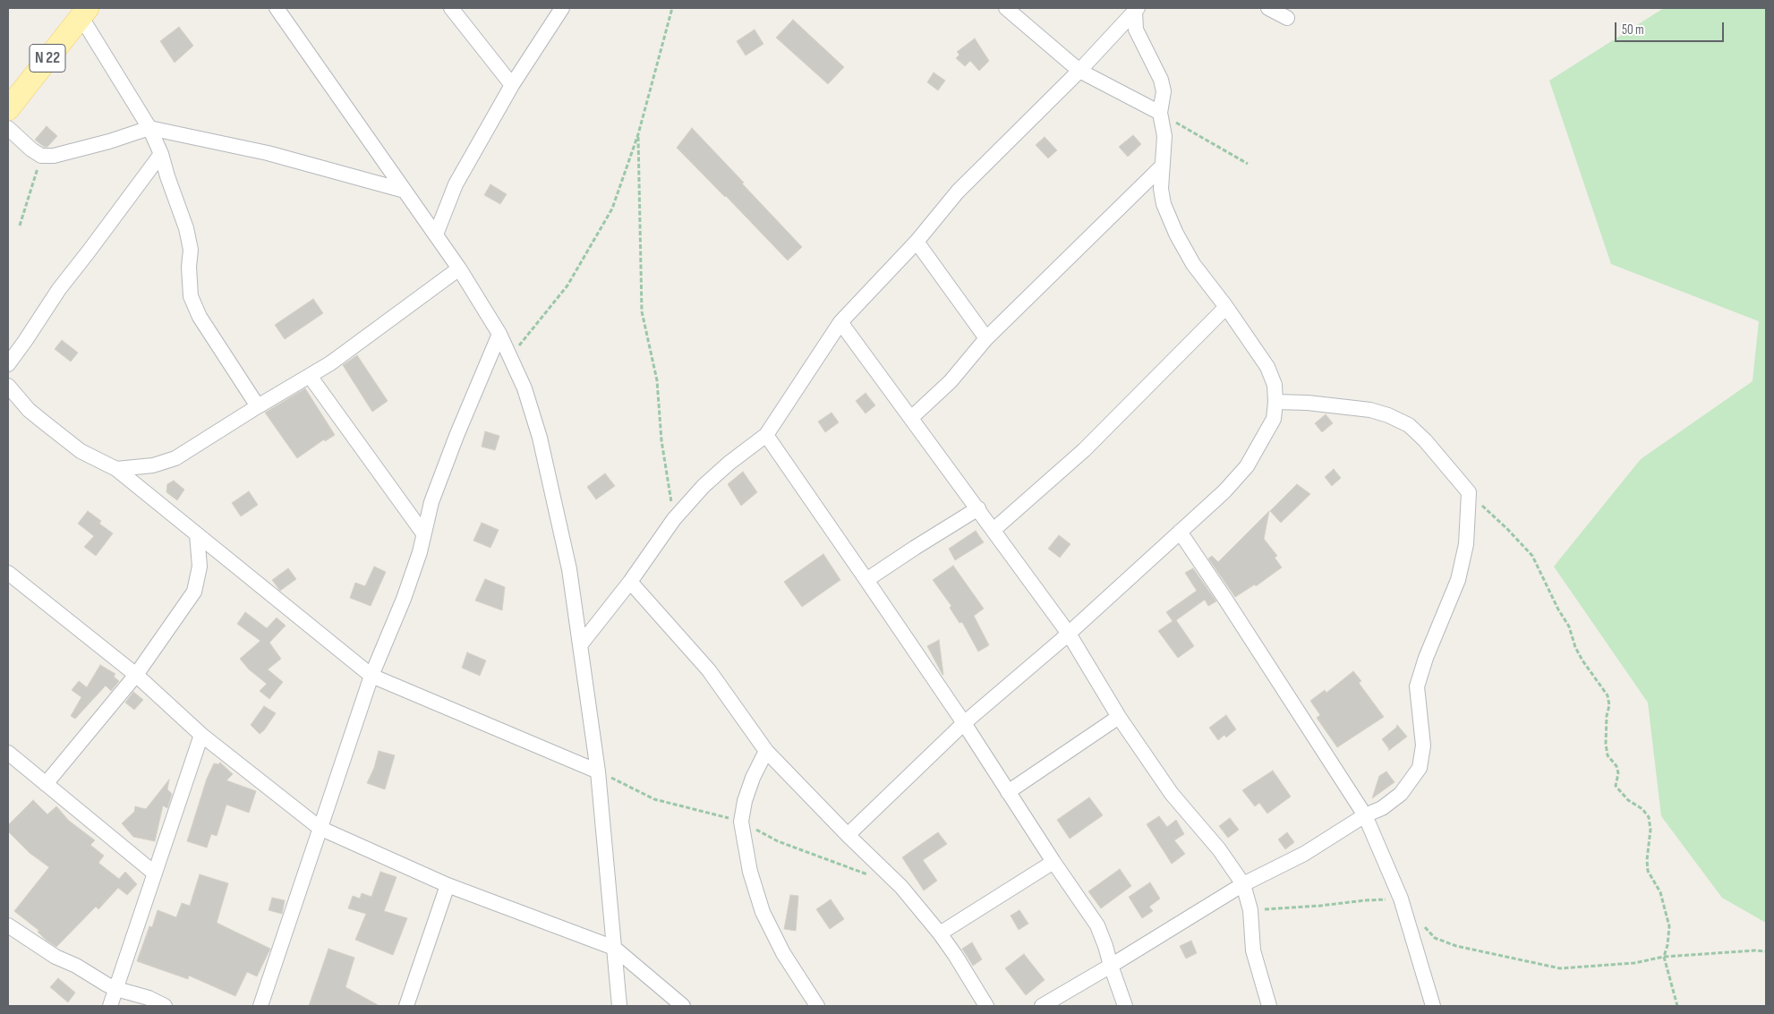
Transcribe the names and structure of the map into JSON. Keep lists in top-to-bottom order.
{
  "streets": {
    "main road": ["N 22"]
  },
  "scale_bar": "50 m"
}
